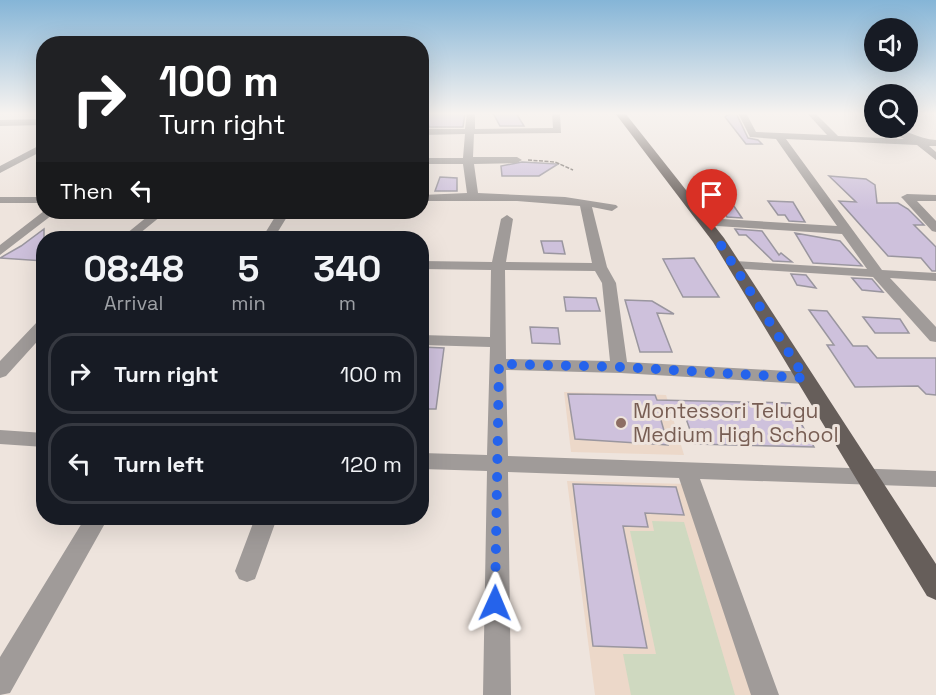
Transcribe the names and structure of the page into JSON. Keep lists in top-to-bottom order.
{
  "places": ["Montessori Telugu Medium High School"],
  "page": {
    "turn": ["100 m", "Turn right"],
    "then": "Then",
    "eta": [
      "08:48",
      "Arrival",
      "5",
      "min",
      "340",
      "m"
    ],
    "list": [
      {
        "name": "Turn right",
        "value": "100 m"
      },
      {
        "name": "Turn left",
        "value": "120 m"
      }
    ]
  }
}
